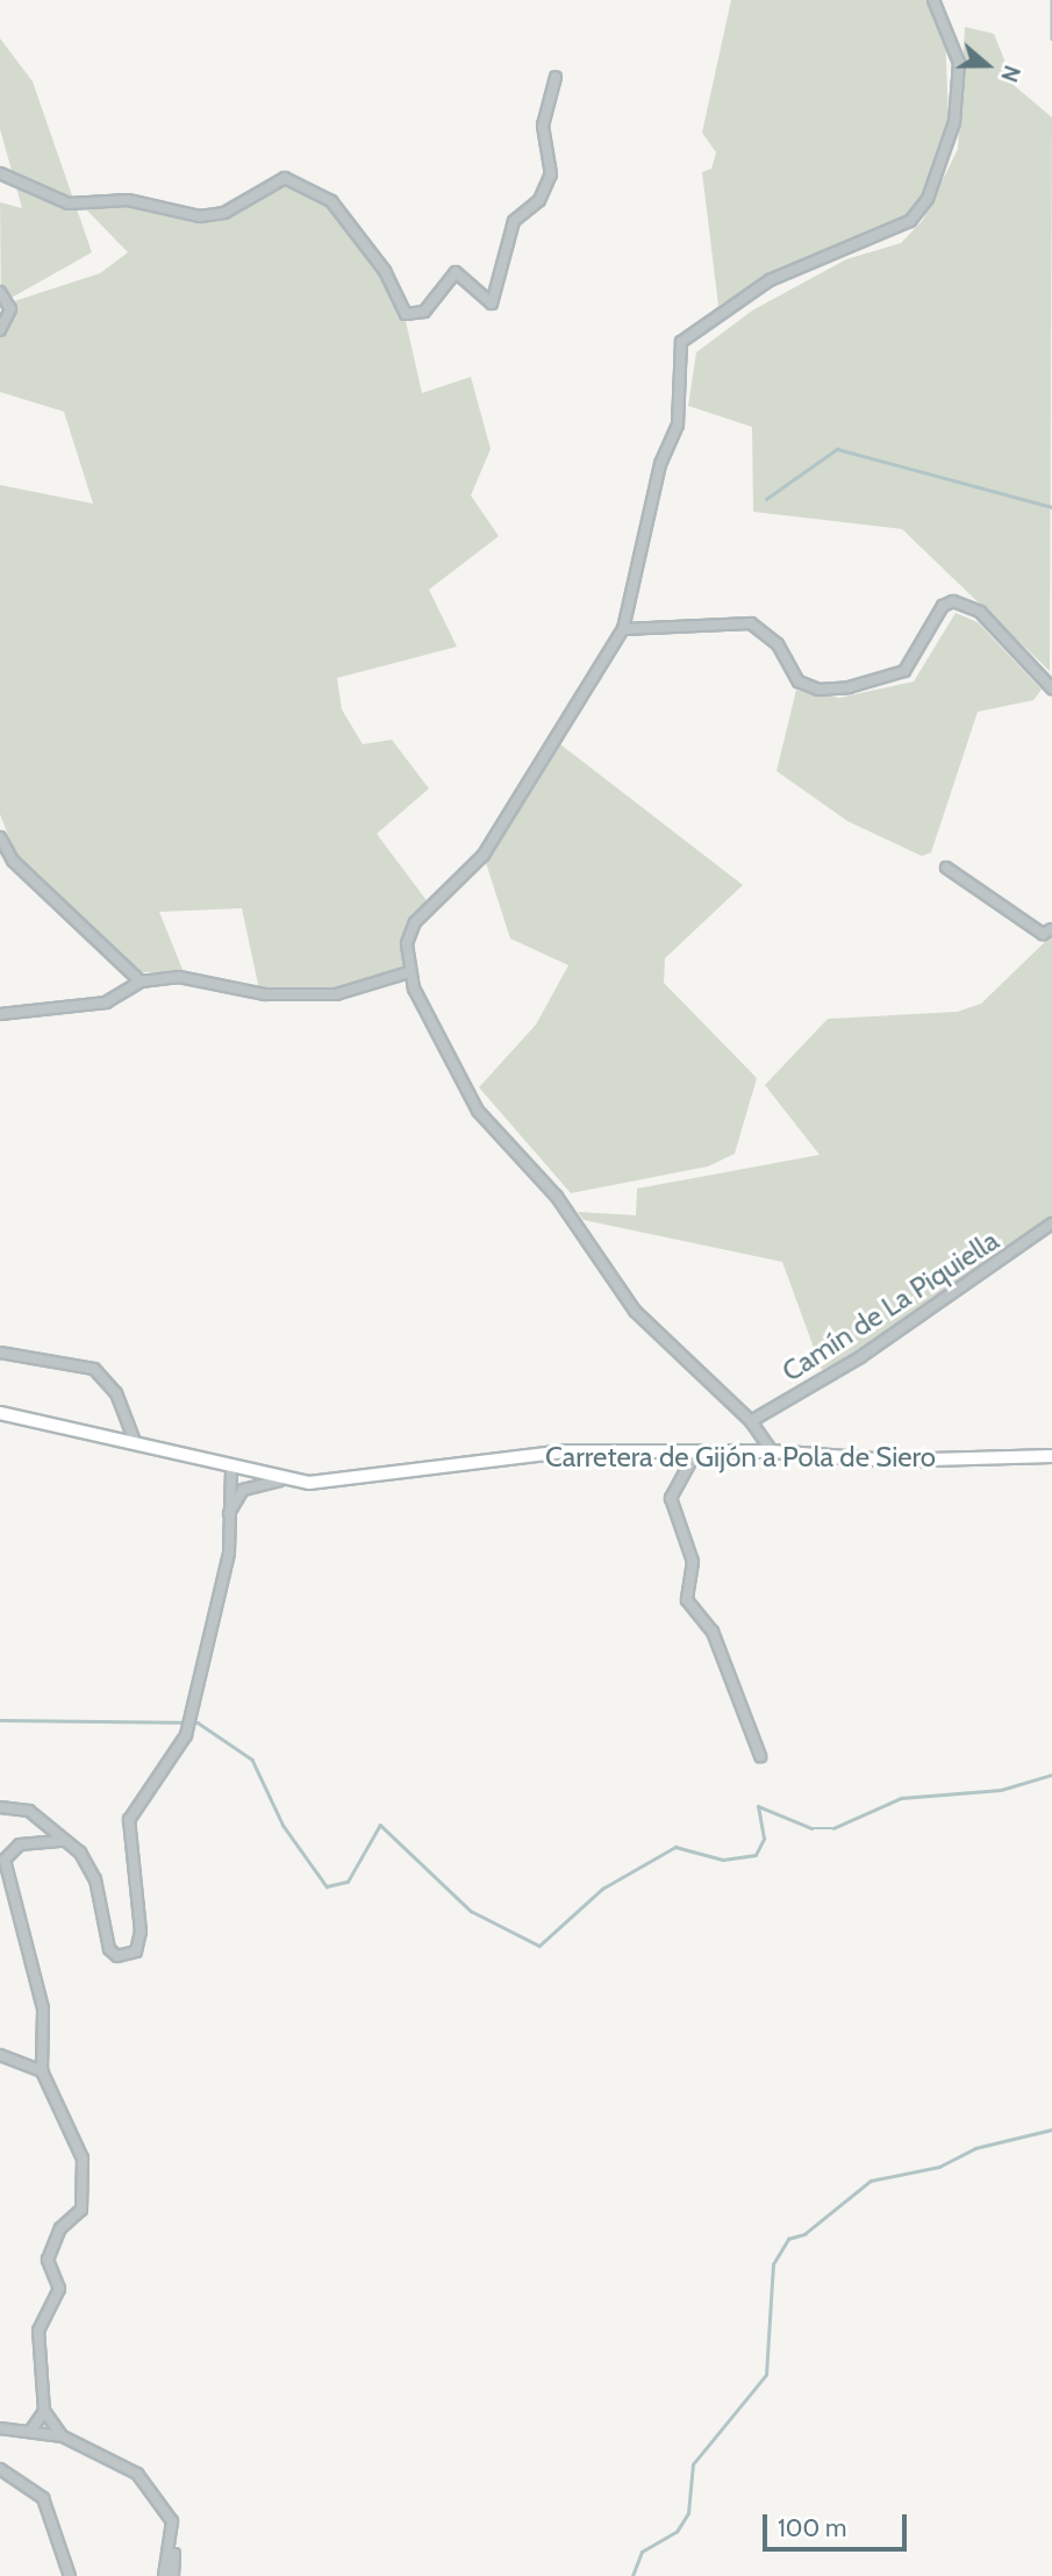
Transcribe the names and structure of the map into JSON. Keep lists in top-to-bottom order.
{
  "streets": {
    "street": ["Camín de La Piquiella", "Carretera de Gijón a Pola de Siero"]
  },
  "scale_bar": "100 m",
  "north": "right"
}
